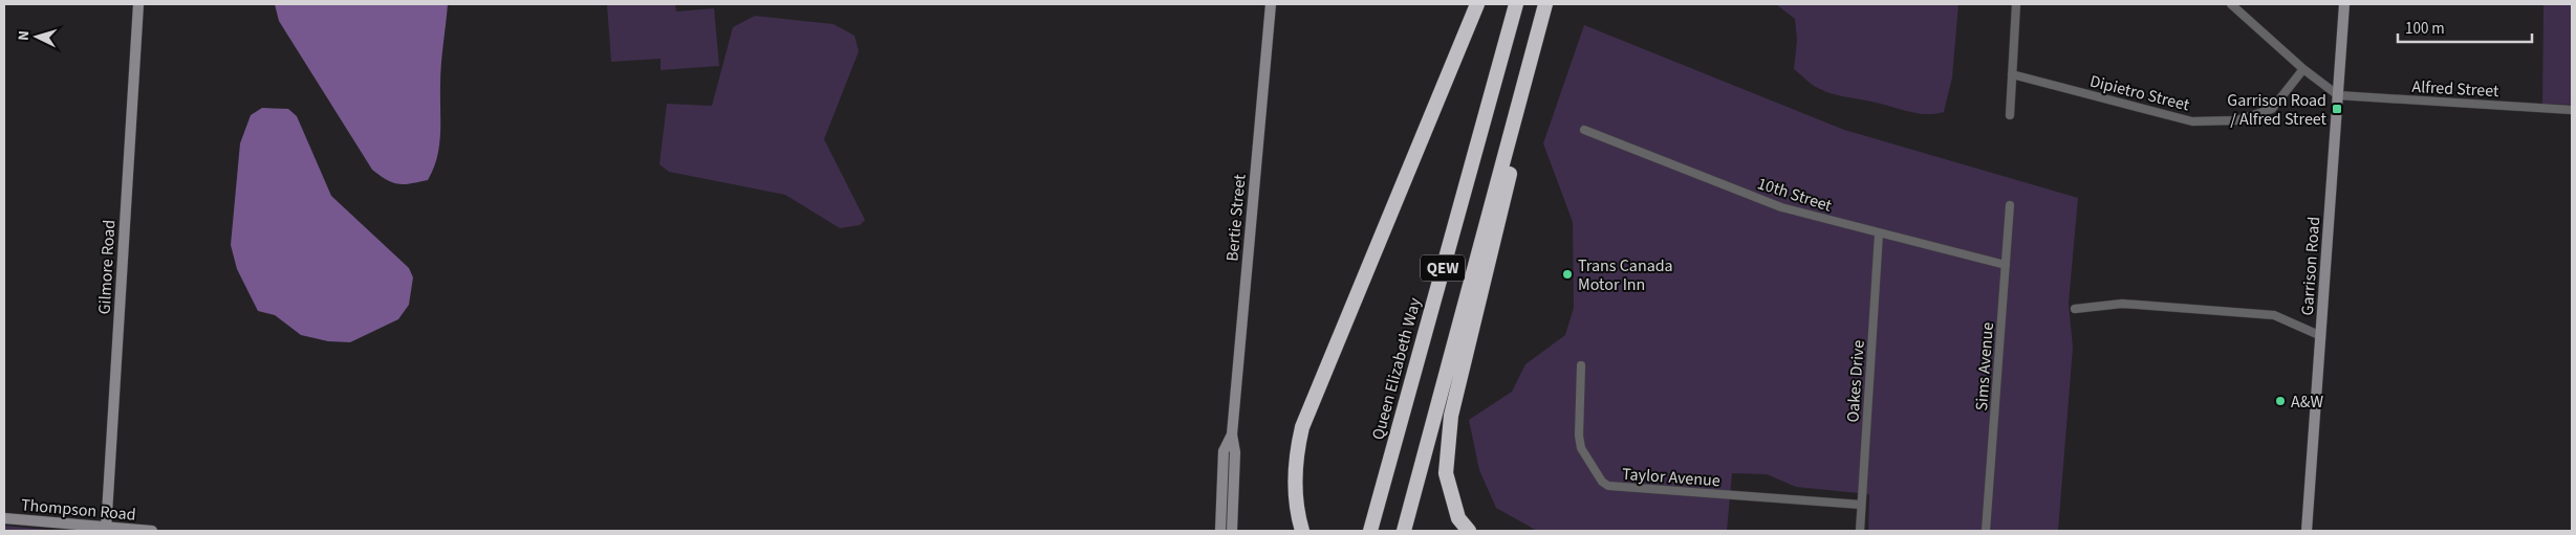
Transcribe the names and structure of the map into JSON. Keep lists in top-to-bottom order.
{
  "streets": {
    "highway": ["QEW", "Queen Elizabeth Way"],
    "main road": [
      "Bertie Street",
      "Garrison Road",
      "Gilmore Road",
      "Thompson Road"
    ],
    "street": [
      "Alfred Street",
      "Dipietro Street",
      "10th Street",
      "Sims Avenue",
      "Oakes Drive",
      "Taylor Avenue"
    ]
  },
  "crossings": [
    ["Alfred Street", "Garrison Road"],
    ["10th Street", "Sims Avenue"],
    ["10th Street", "Oakes Drive"],
    ["Gilmore Road", "Thompson Road"],
    ["Oakes Drive", "Taylor Avenue"]
  ],
  "places": {
    "transit": ["Garrison Road / Alfred Street"],
    "other": ["Trans Canada Motor Inn", "A&W"]
  },
  "scale_bar": "100 m",
  "north": "left"
}
